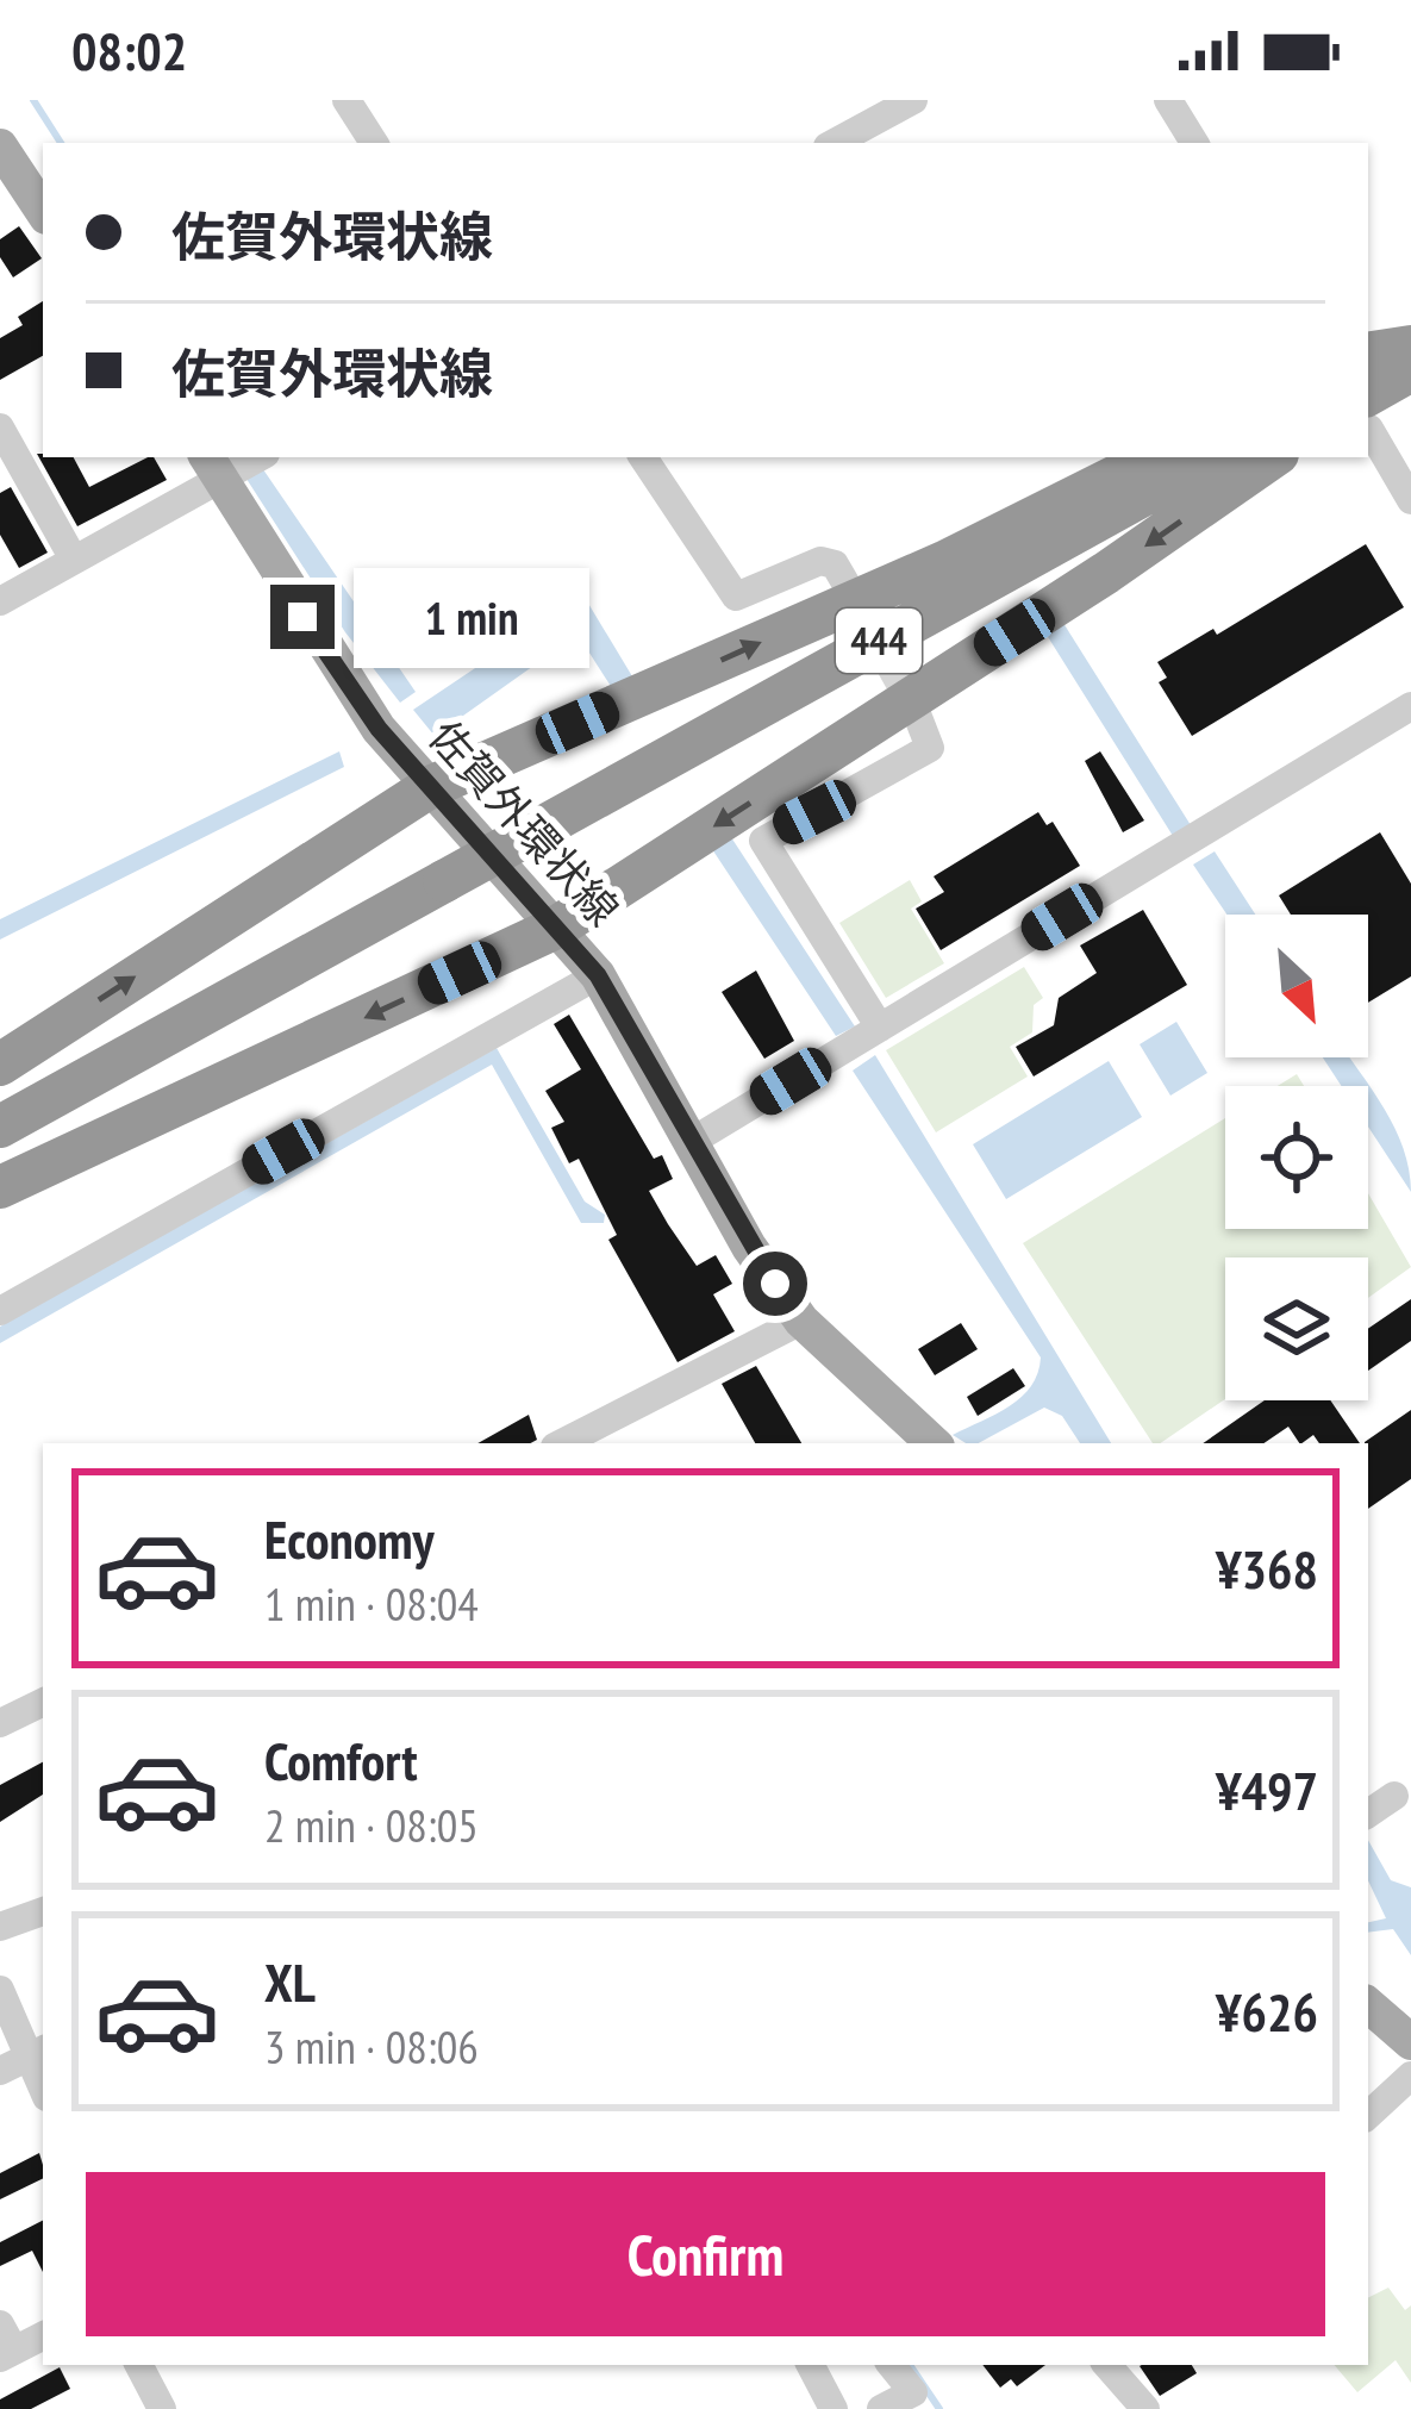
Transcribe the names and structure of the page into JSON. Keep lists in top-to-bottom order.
{
  "streets": {
    "highway": ["444"],
    "main road": ["佐賀外環状線"]
  },
  "north": "bottom right",
  "page": {
    "status": "08:02",
    "banner": ["佐賀外環状線", "佐賀外環状線"],
    "bubble": "1 min",
    "list": [
      {
        "name": "Economy",
        "note": "1 min · 08:04",
        "value": "¥368"
      },
      {
        "name": "Comfort",
        "note": "2 min · 08:05",
        "value": "¥497"
      },
      {
        "name": "XL",
        "note": "3 min · 08:06",
        "value": "¥626"
      }
    ],
    "buttons": "Confirm"
  }
}
